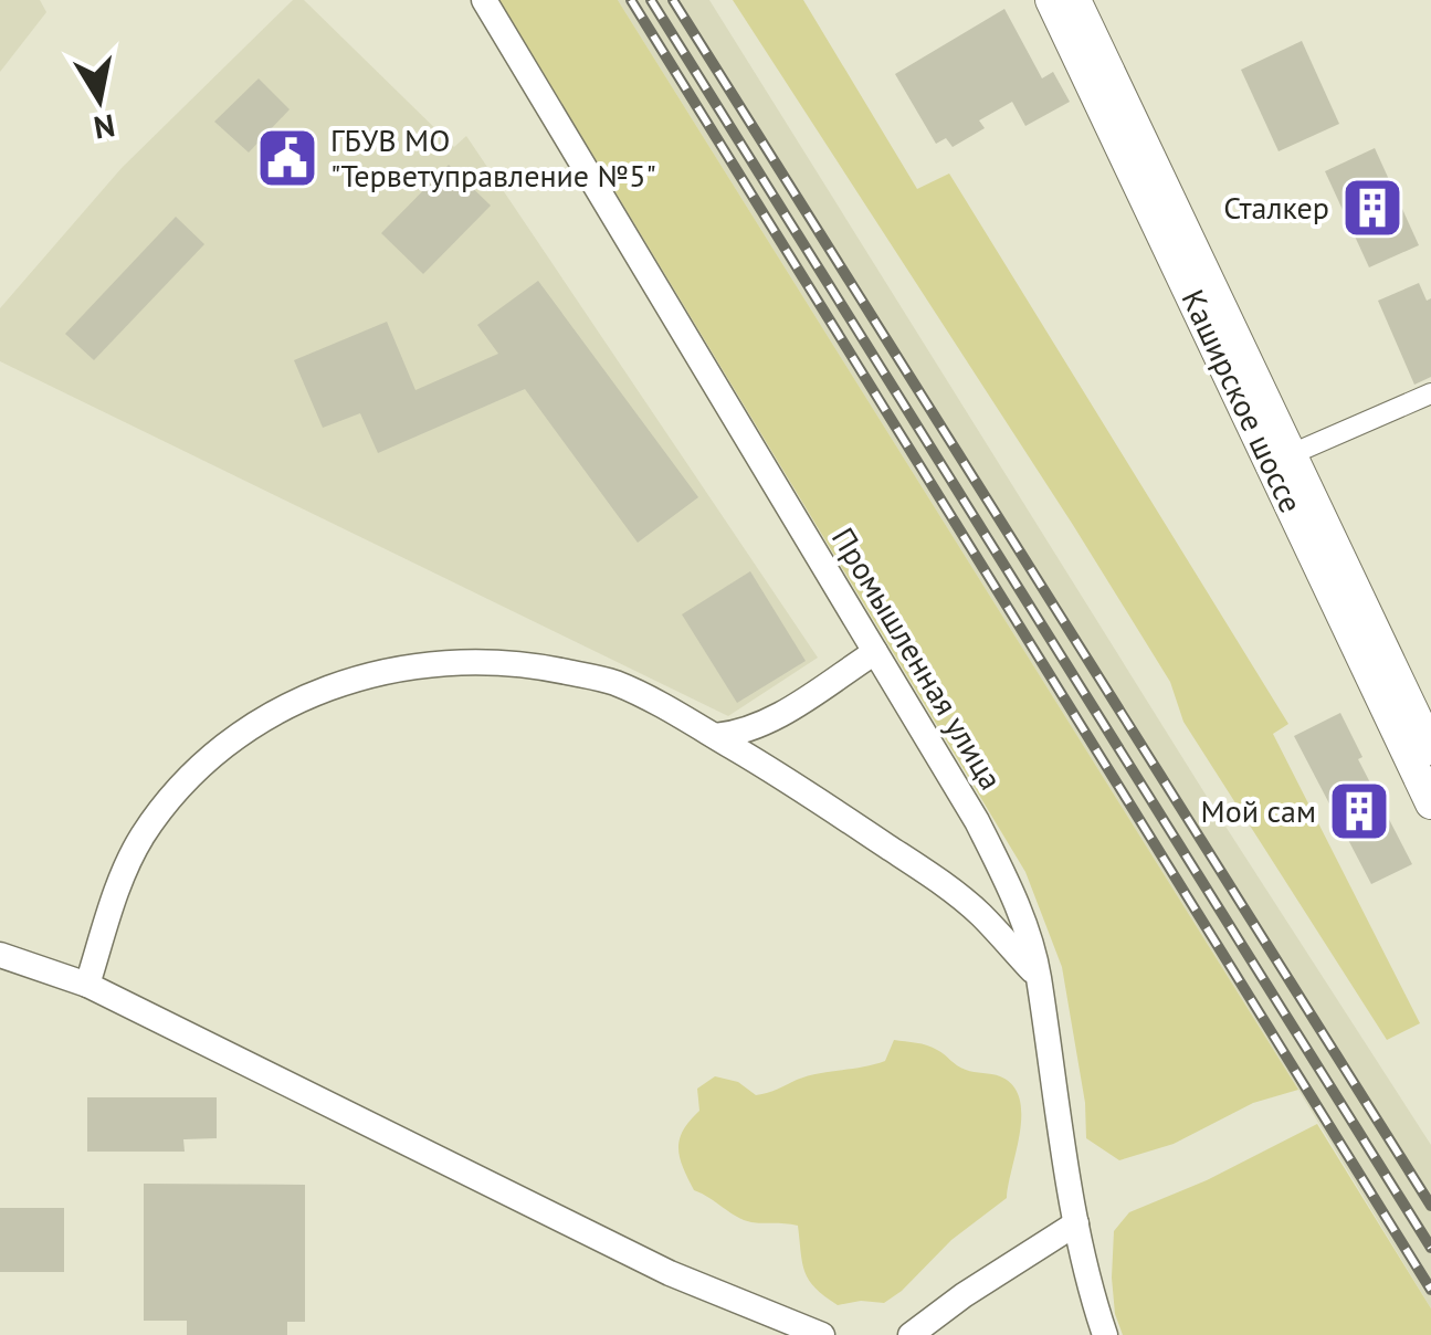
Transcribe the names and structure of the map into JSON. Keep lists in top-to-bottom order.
{
  "streets": {
    "main road": ["Каширское шоссе"],
    "street": ["Промышленная улица"]
  },
  "places": {
    "public building": ["ГБУВ МО \"Терветуправление №5\""],
    "building": ["Сталкер", "Мой сам"]
  },
  "north": "bottom"
}
